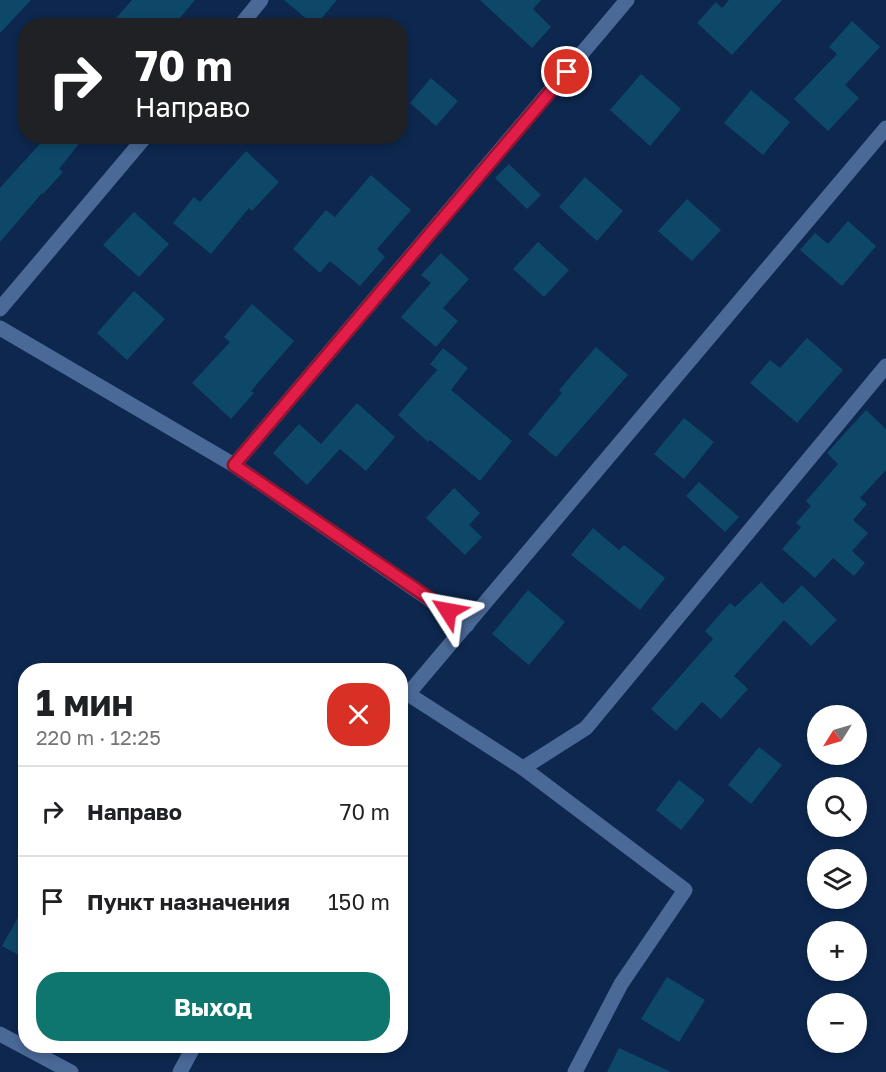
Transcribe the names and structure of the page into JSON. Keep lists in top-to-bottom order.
{
  "north": "bottom left",
  "page": {
    "turn": ["70 m", "Направо"],
    "heading": ["1 мин", "220 m · 12:25"],
    "map_buttons": ["+", "−"],
    "list": [
      {
        "name": "Направо",
        "value": "70 m"
      },
      {
        "name": "Пункт назначения",
        "value": "150 m"
      }
    ],
    "buttons": "Выход"
  }
}
